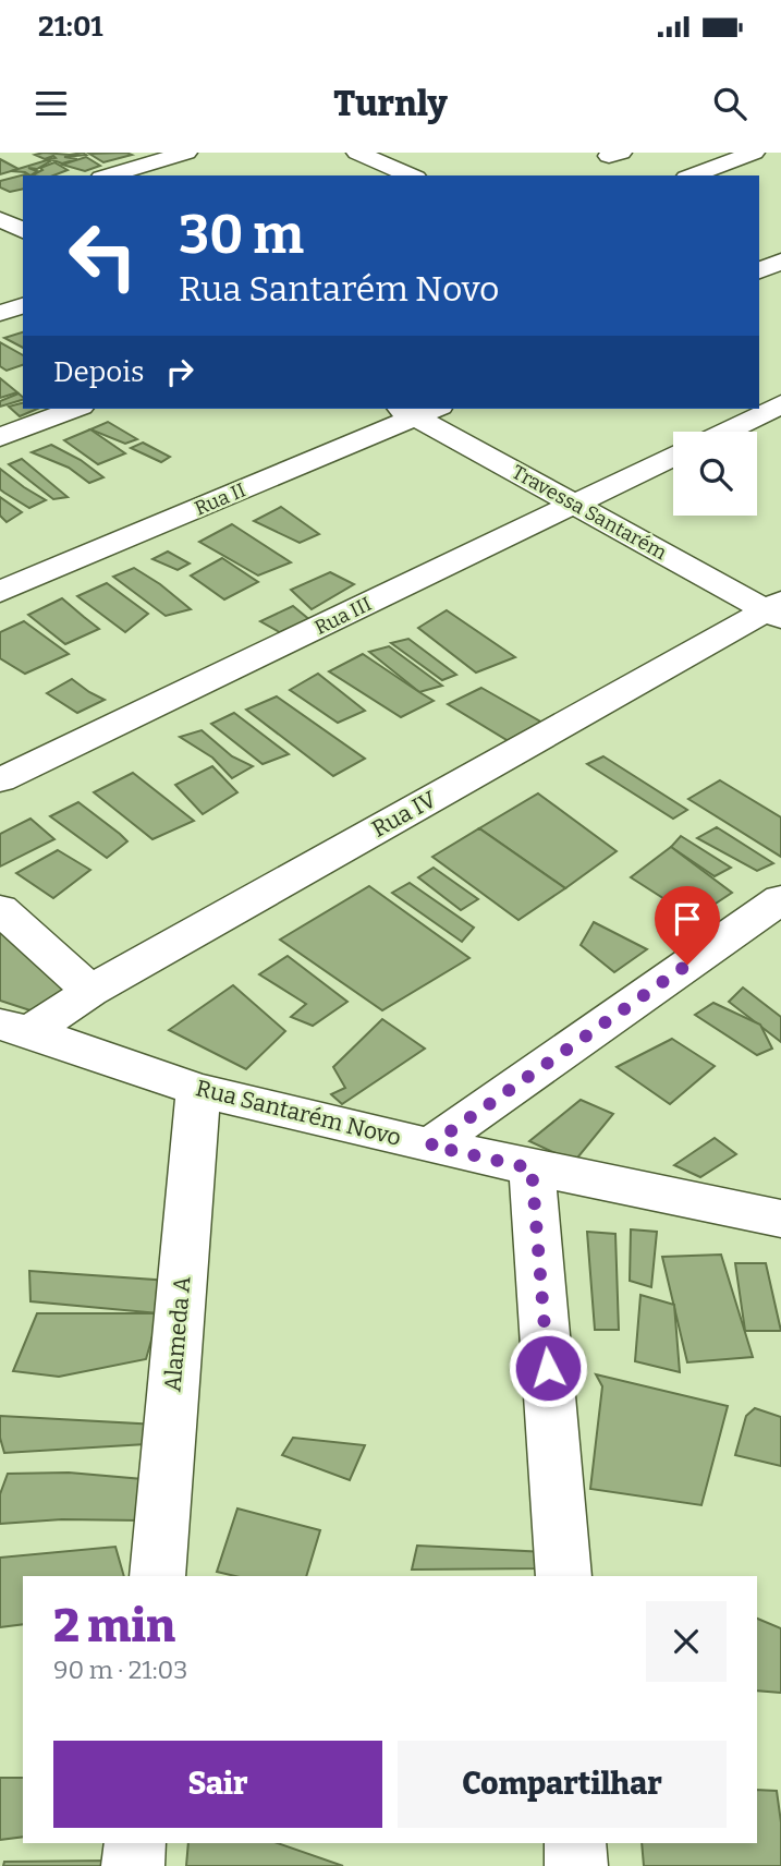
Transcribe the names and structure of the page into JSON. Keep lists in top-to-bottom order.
{
  "streets": {
    "street": [
      "Rua II",
      "Travessa Santarém",
      "Rua III",
      "Rua IV",
      "Rua Santarém Novo",
      "Alameda A"
    ]
  },
  "crossings": [
    ["Rua II", "Travessa Santarém"],
    ["Travessa Santarém", "Rua III"],
    ["Travessa Santarém", "Rua IV"],
    ["Rua IV", "Rua Santarém Novo"],
    ["Rua Santarém Novo", "Alameda A"]
  ],
  "page": {
    "status": "21:01",
    "header": "Turnly",
    "turn": ["30 m", "Rua Santarém Novo"],
    "then": "Depois",
    "heading": ["2 min", "90 m · 21:03"],
    "buttons": ["Sair", "Compartilhar"]
  }
}
